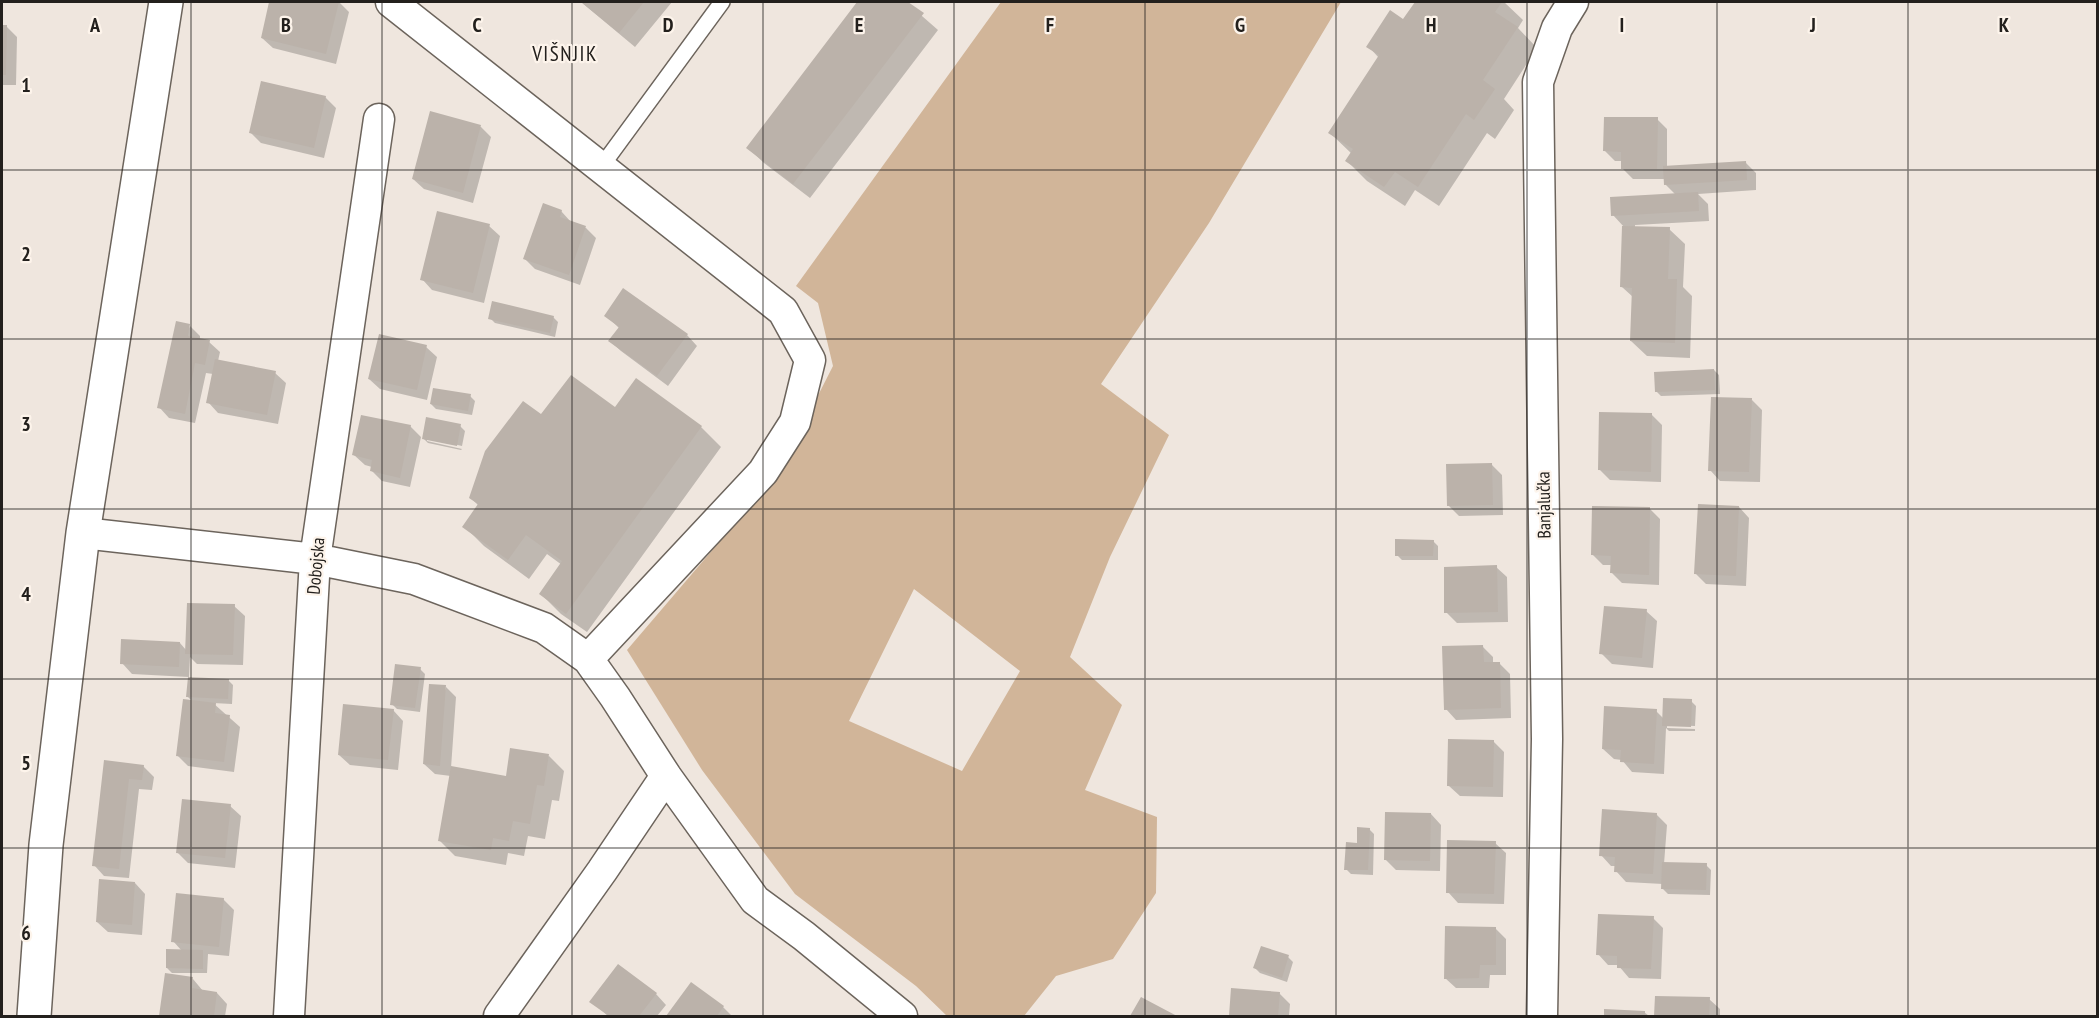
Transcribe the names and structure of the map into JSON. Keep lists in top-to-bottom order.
{
  "streets": {
    "street": ["Banjalučka", "Dobojska"]
  },
  "districts": ["VIŠNJIK"],
  "grid": {
    "columns": [
      "A",
      "B",
      "C",
      "D",
      "E",
      "F",
      "G",
      "H",
      "I",
      "J",
      "K"
    ],
    "rows": [
      "1",
      "2",
      "3",
      "4",
      "5",
      "6"
    ]
  }
}
